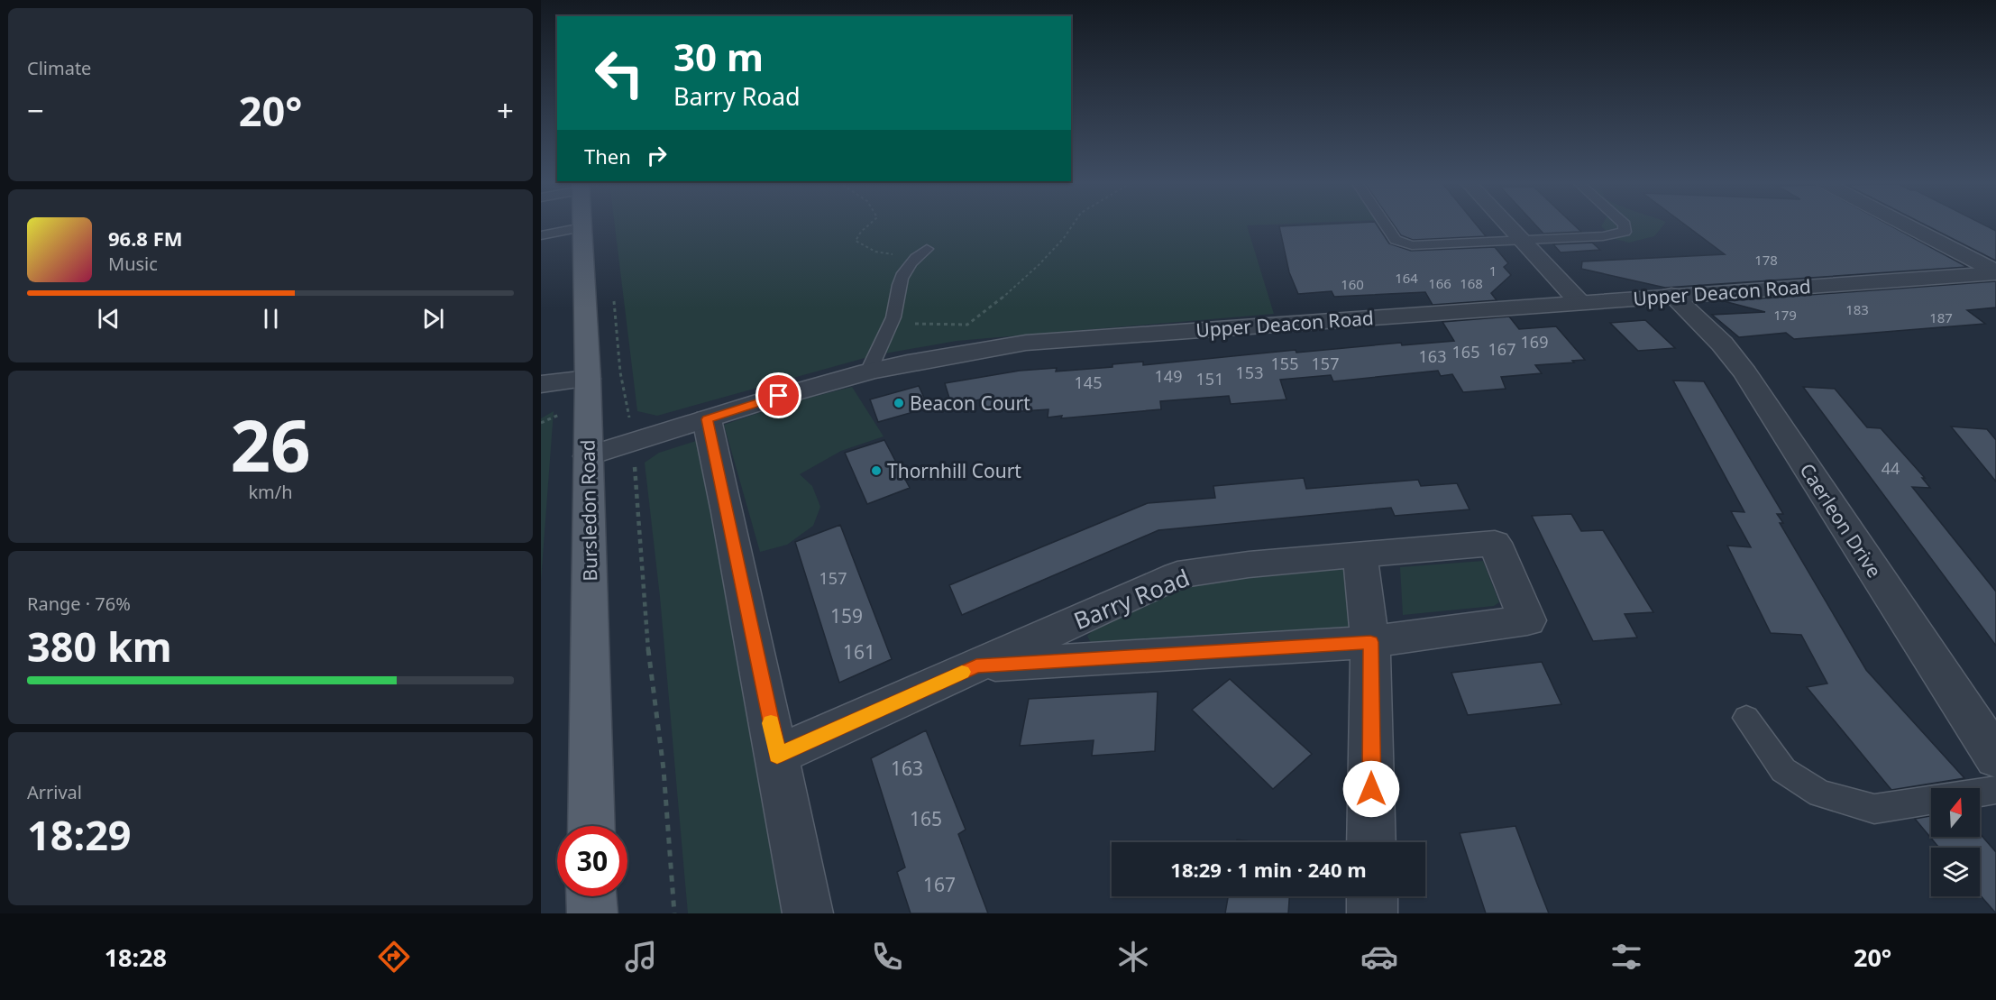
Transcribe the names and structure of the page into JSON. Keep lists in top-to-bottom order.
{
  "streets": {
    "main road": ["Bursledon Road"],
    "street": ["Upper Deacon Road", "Caerleon Drive", "Barry Road"]
  },
  "crossings": [
    ["Upper Deacon Road", "Bursledon Road"],
    ["Upper Deacon Road", "Caerleon Drive"]
  ],
  "places": ["Beacon Court", "Thornhill Court"],
  "house_numbers": [
    "178",
    "1",
    "164",
    "166",
    "168",
    "160",
    "183",
    "179",
    "187",
    "169",
    "167",
    "165",
    "163",
    "155",
    "157",
    "153",
    "149",
    "151",
    "145",
    "44",
    "157",
    "159",
    "161",
    "163",
    "165",
    "167"
  ],
  "north": "top",
  "page": {
    "tile": [
      "Climate",
      ["26", "km/h"],
      ["Range · 76%", "380 km"],
      ["Arrival", "18:29"]
    ],
    "turn": ["30 m", "Barry Road"],
    "heat": ["−", "20°", "+"],
    "then": "Then",
    "song": ["96.8 FM", "Music"],
    "limit": "30",
    "trip": "18:29 · 1 min · 240 m",
    "tabs": ["18:28", "20°"]
  }
}
